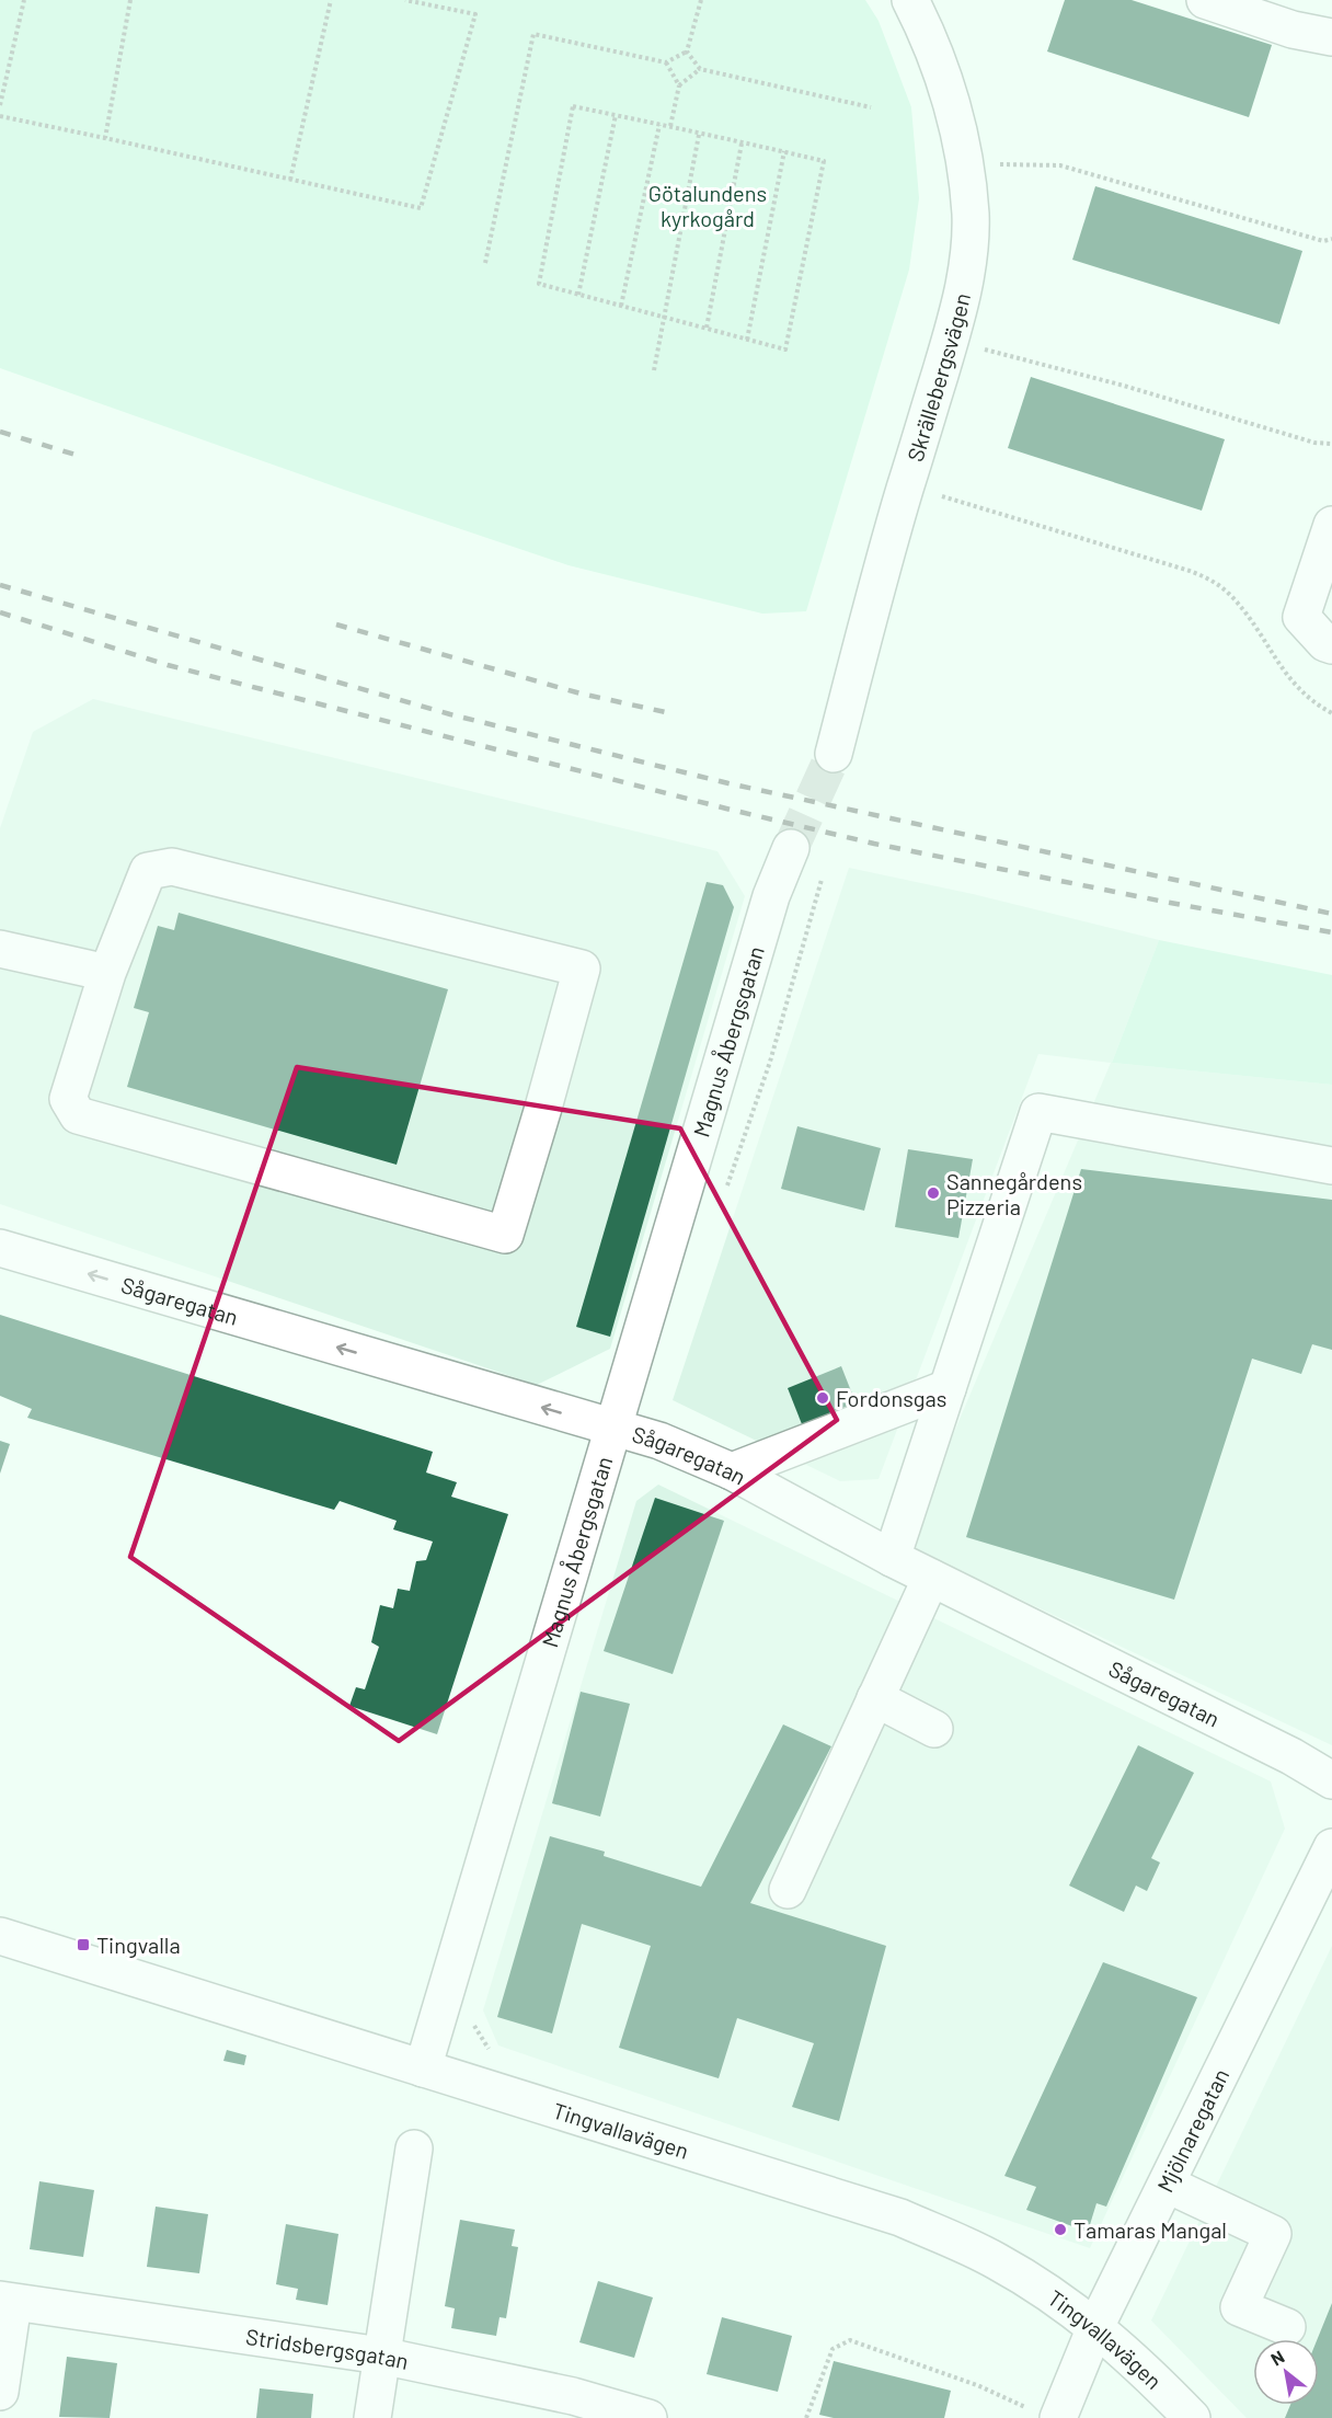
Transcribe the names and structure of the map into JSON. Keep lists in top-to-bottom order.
{
  "streets": {
    "street": [
      "Skrällebergsvägen",
      "Magnus Åbergsgatan",
      "Sågaregatan",
      "Tingvallavägen",
      "Mjölnaregatan",
      "Stridsbergsgatan"
    ]
  },
  "crossings": [
    ["Magnus Åbergsgatan", "Sågaregatan"],
    ["Magnus Åbergsgatan", "Tingvallavägen"],
    ["Tingvallavägen", "Mjölnaregatan"]
  ],
  "one_way": ["Sågaregatan"],
  "parks": ["Götalundens kyrkogård"],
  "places": {
    "other": ["Sannegårdens Pizzeria", "Fordonsgas", "Tamaras Mangal"],
    "transit": ["Tingvalla"]
  },
  "north": "top left"
}
